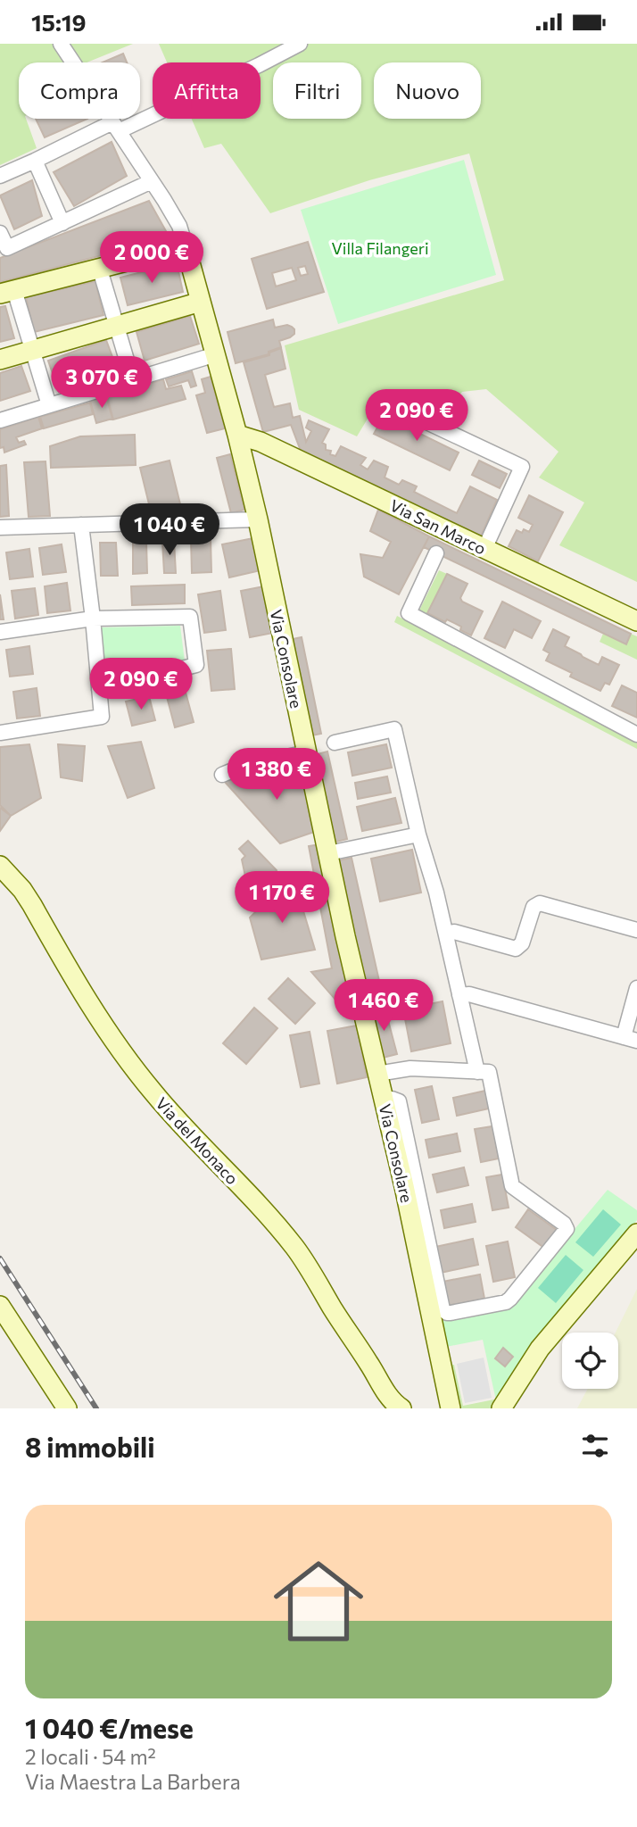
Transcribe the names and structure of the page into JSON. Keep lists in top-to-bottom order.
{
  "streets": {
    "street": ["Via San Marco", "Via Consolare", "Via del Monaco"]
  },
  "crossings": [
    ["Via San Marco", "Via Consolare"]
  ],
  "parks": ["Villa Filangeri"],
  "page": {
    "status": "15:19",
    "chip": [
      "Compra",
      "Affitta",
      "Filtri",
      "Nuovo"
    ],
    "price": [
      "2 000 €",
      "3 070 €",
      "2 090 €",
      "1 040 €",
      "2 090 €",
      "1 380 €",
      "1 170 €",
      "1 460 €"
    ],
    "heading": "8 immobili",
    "list": [
      {
        "name": "1 040 €/mese",
        "note": "2 locali · 54 m² · Via Maestra La Barbera"
      }
    ]
  }
}
